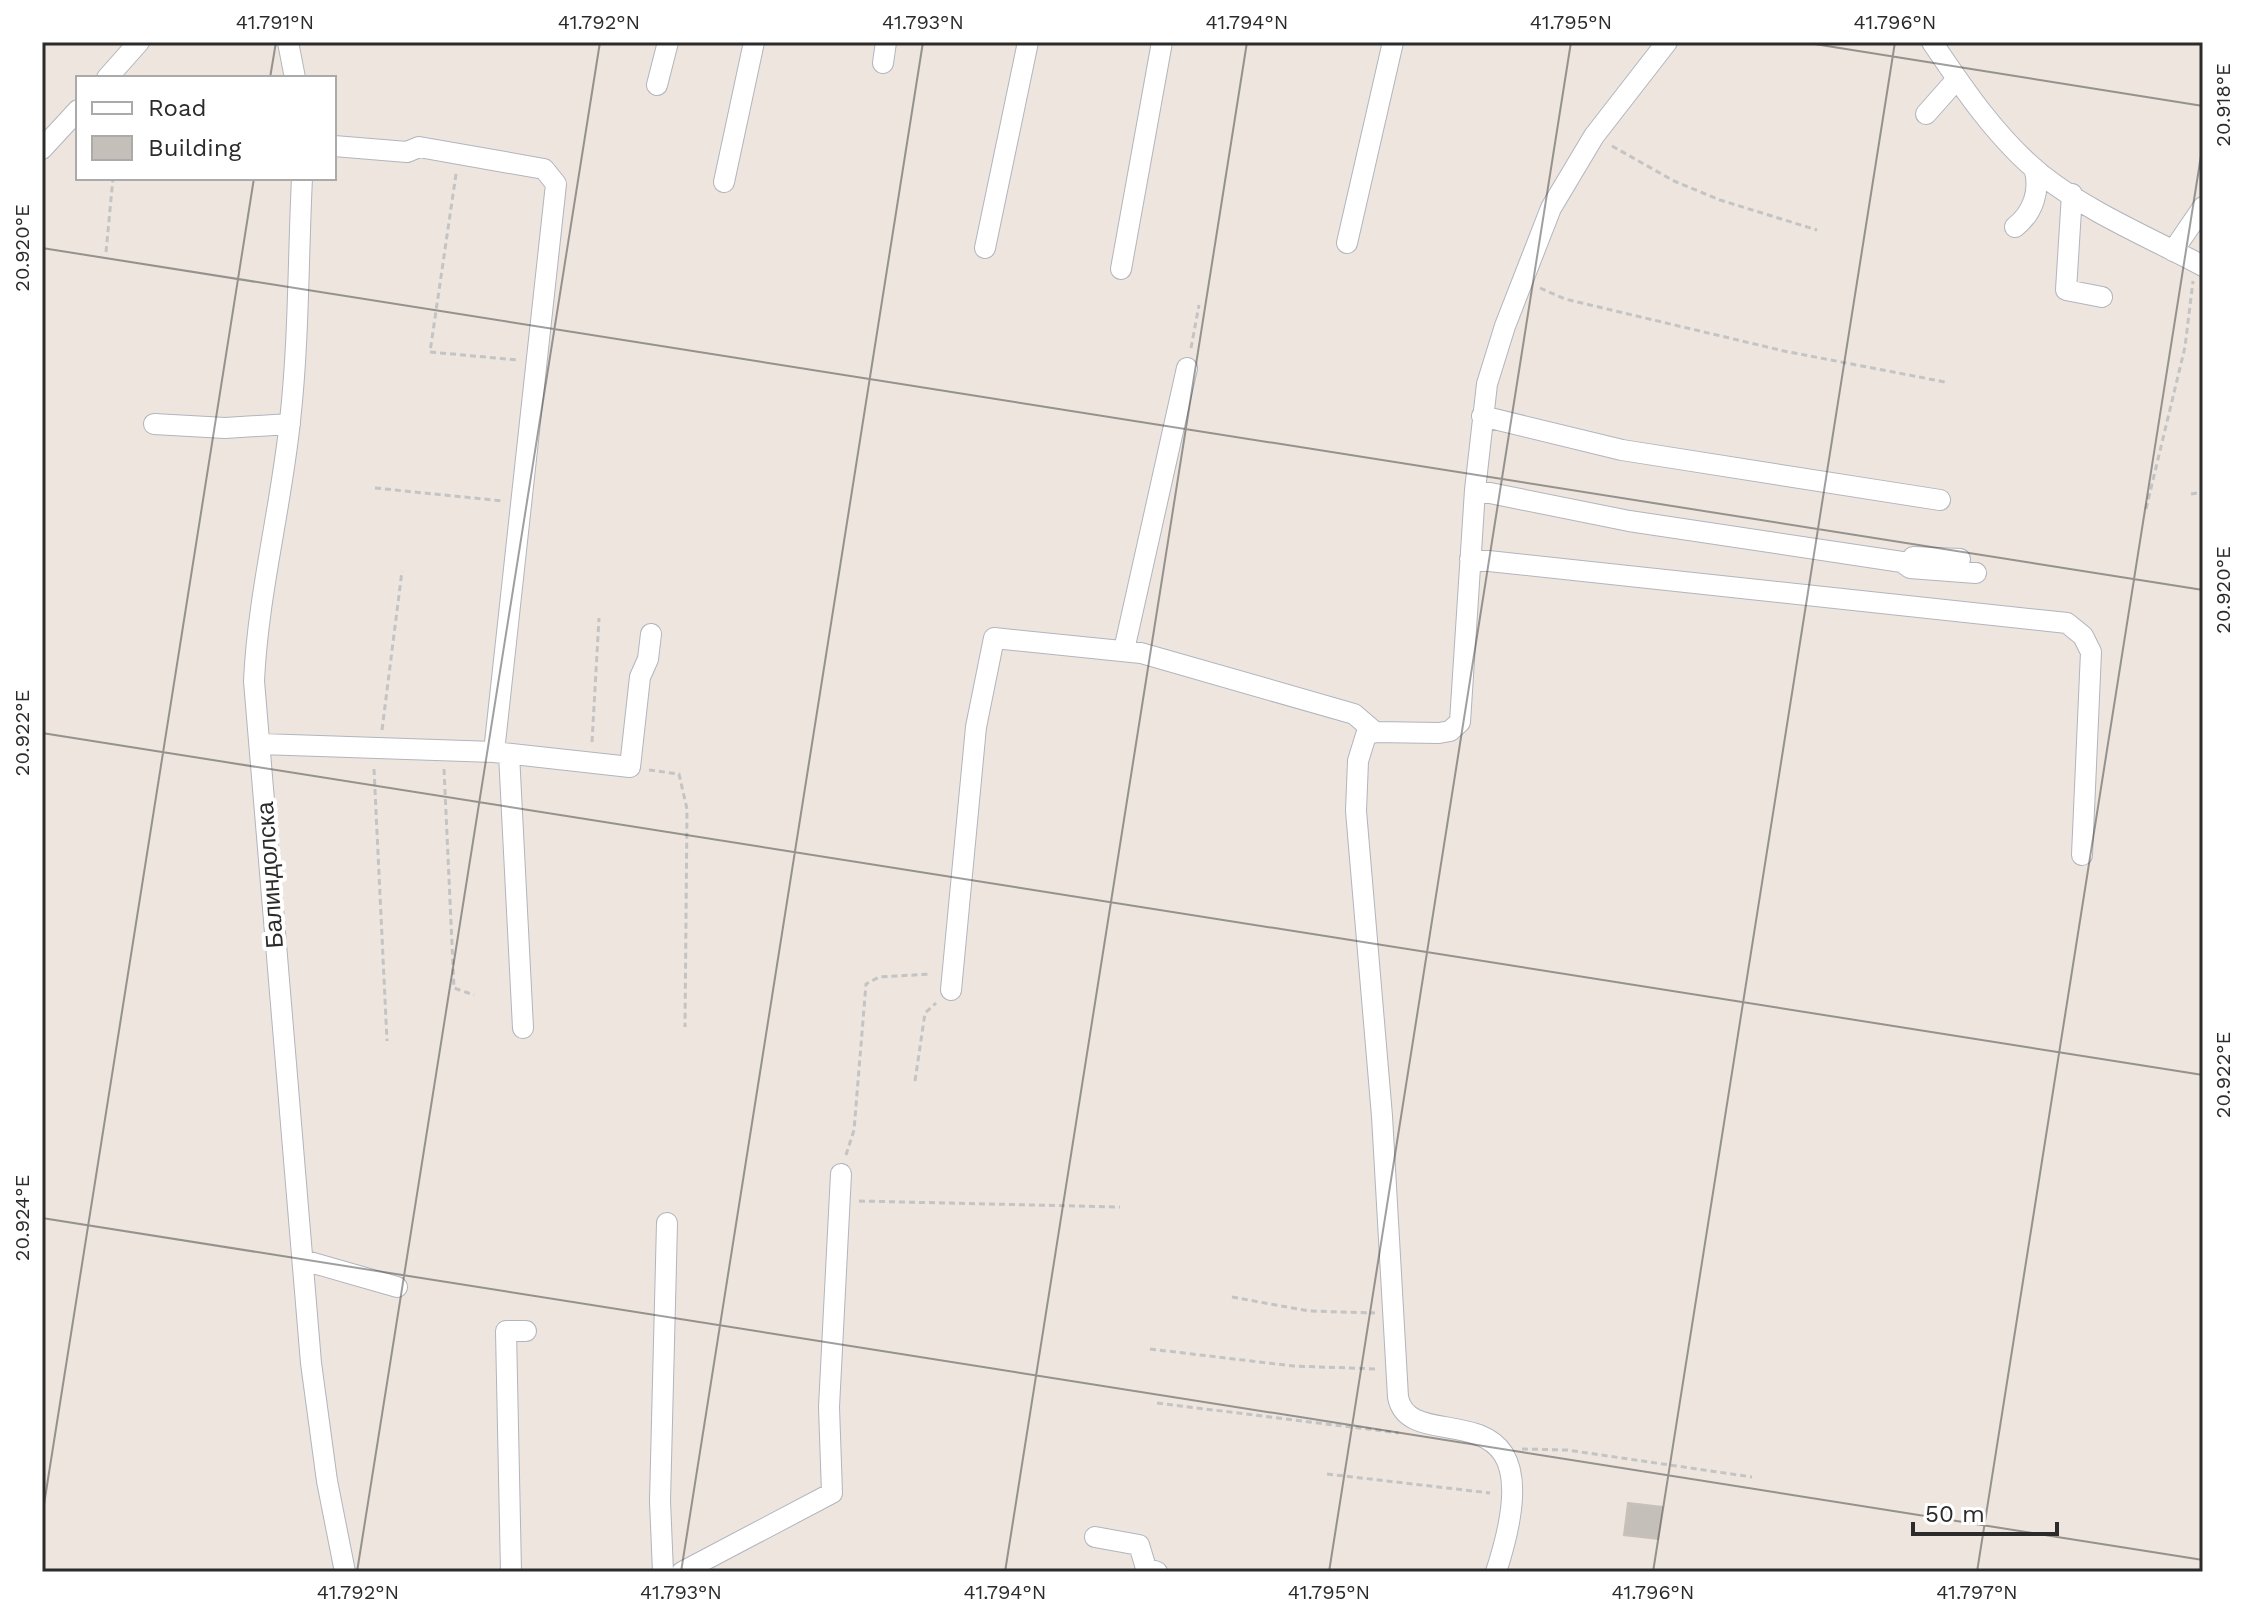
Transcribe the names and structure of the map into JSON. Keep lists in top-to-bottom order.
{
  "streets": {
    "street": ["Балиндолска"]
  },
  "legend": ["Road", "Building"],
  "scale_bar": "50 m",
  "coordinates": [
    "41.791°N",
    "41.792°N",
    "41.793°N",
    "41.794°N",
    "41.795°N",
    "41.796°N",
    "20.918°E",
    "20.920°E",
    "20.922°E",
    "20.924°E",
    "41.797°N"
  ]
}
